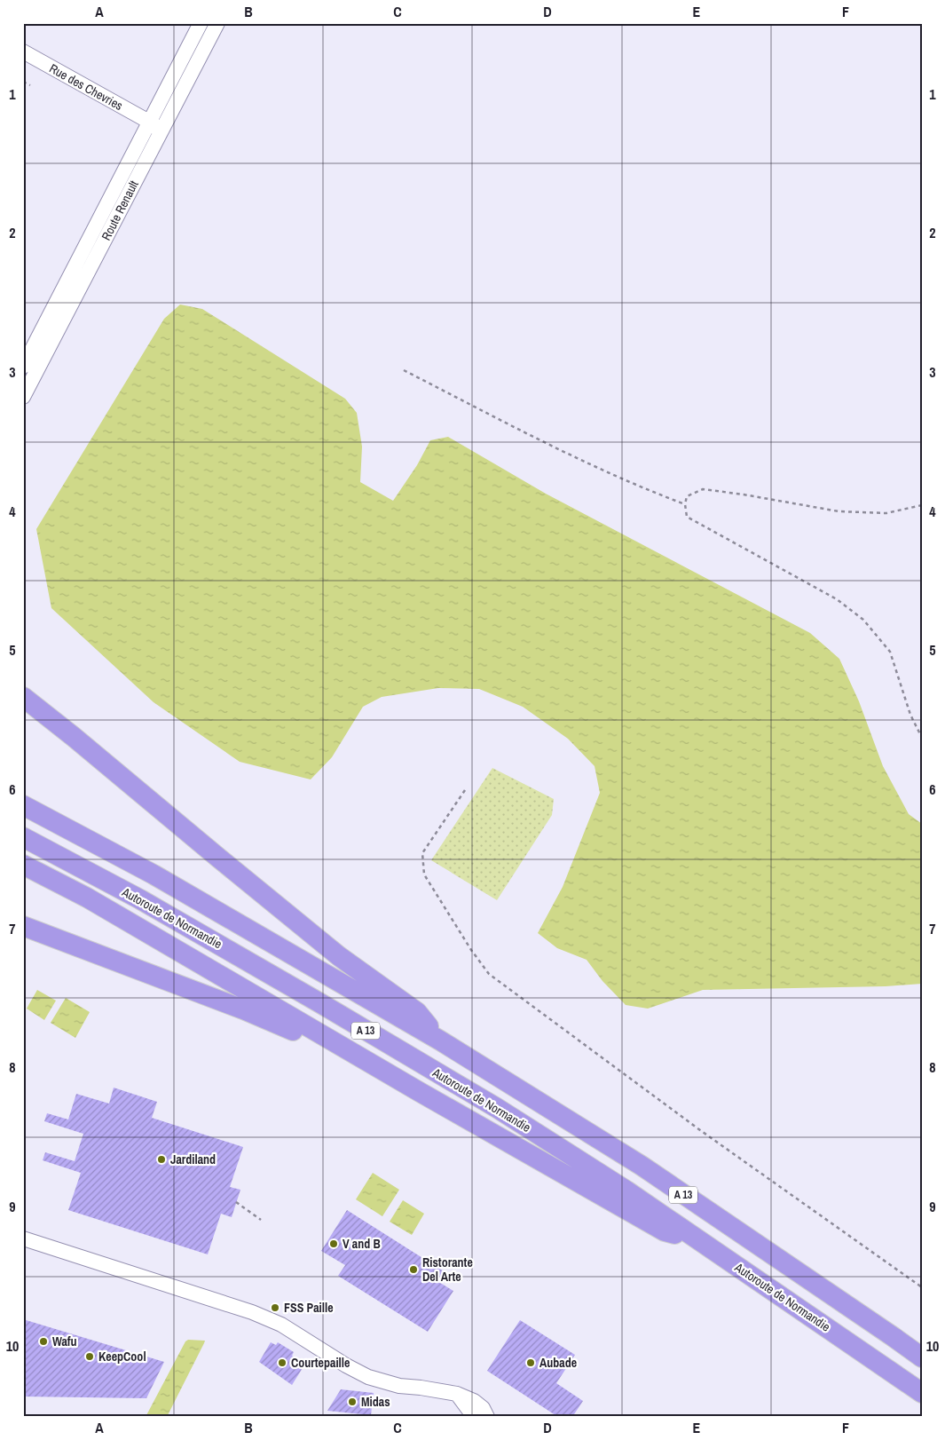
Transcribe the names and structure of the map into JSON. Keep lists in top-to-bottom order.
{
  "streets": {
    "highway": ["Autoroute de Normandie", "A 13"],
    "street": ["Rue des Chevries", "Route Renault"]
  },
  "crossings": [
    ["Rue des Chevries", "Route Renault"]
  ],
  "places": [
    "Jardiland",
    "V and B",
    "Ristorante Del Arte",
    "FSS Paille",
    "Wafu",
    "KeepCool",
    "Courtepaille",
    "Aubade",
    "Midas"
  ],
  "grid": {
    "columns": [
      "A",
      "B",
      "C",
      "D",
      "E",
      "F"
    ],
    "rows": [
      "1",
      "2",
      "3",
      "4",
      "5",
      "6",
      "7",
      "8",
      "9",
      "10"
    ]
  }
}
